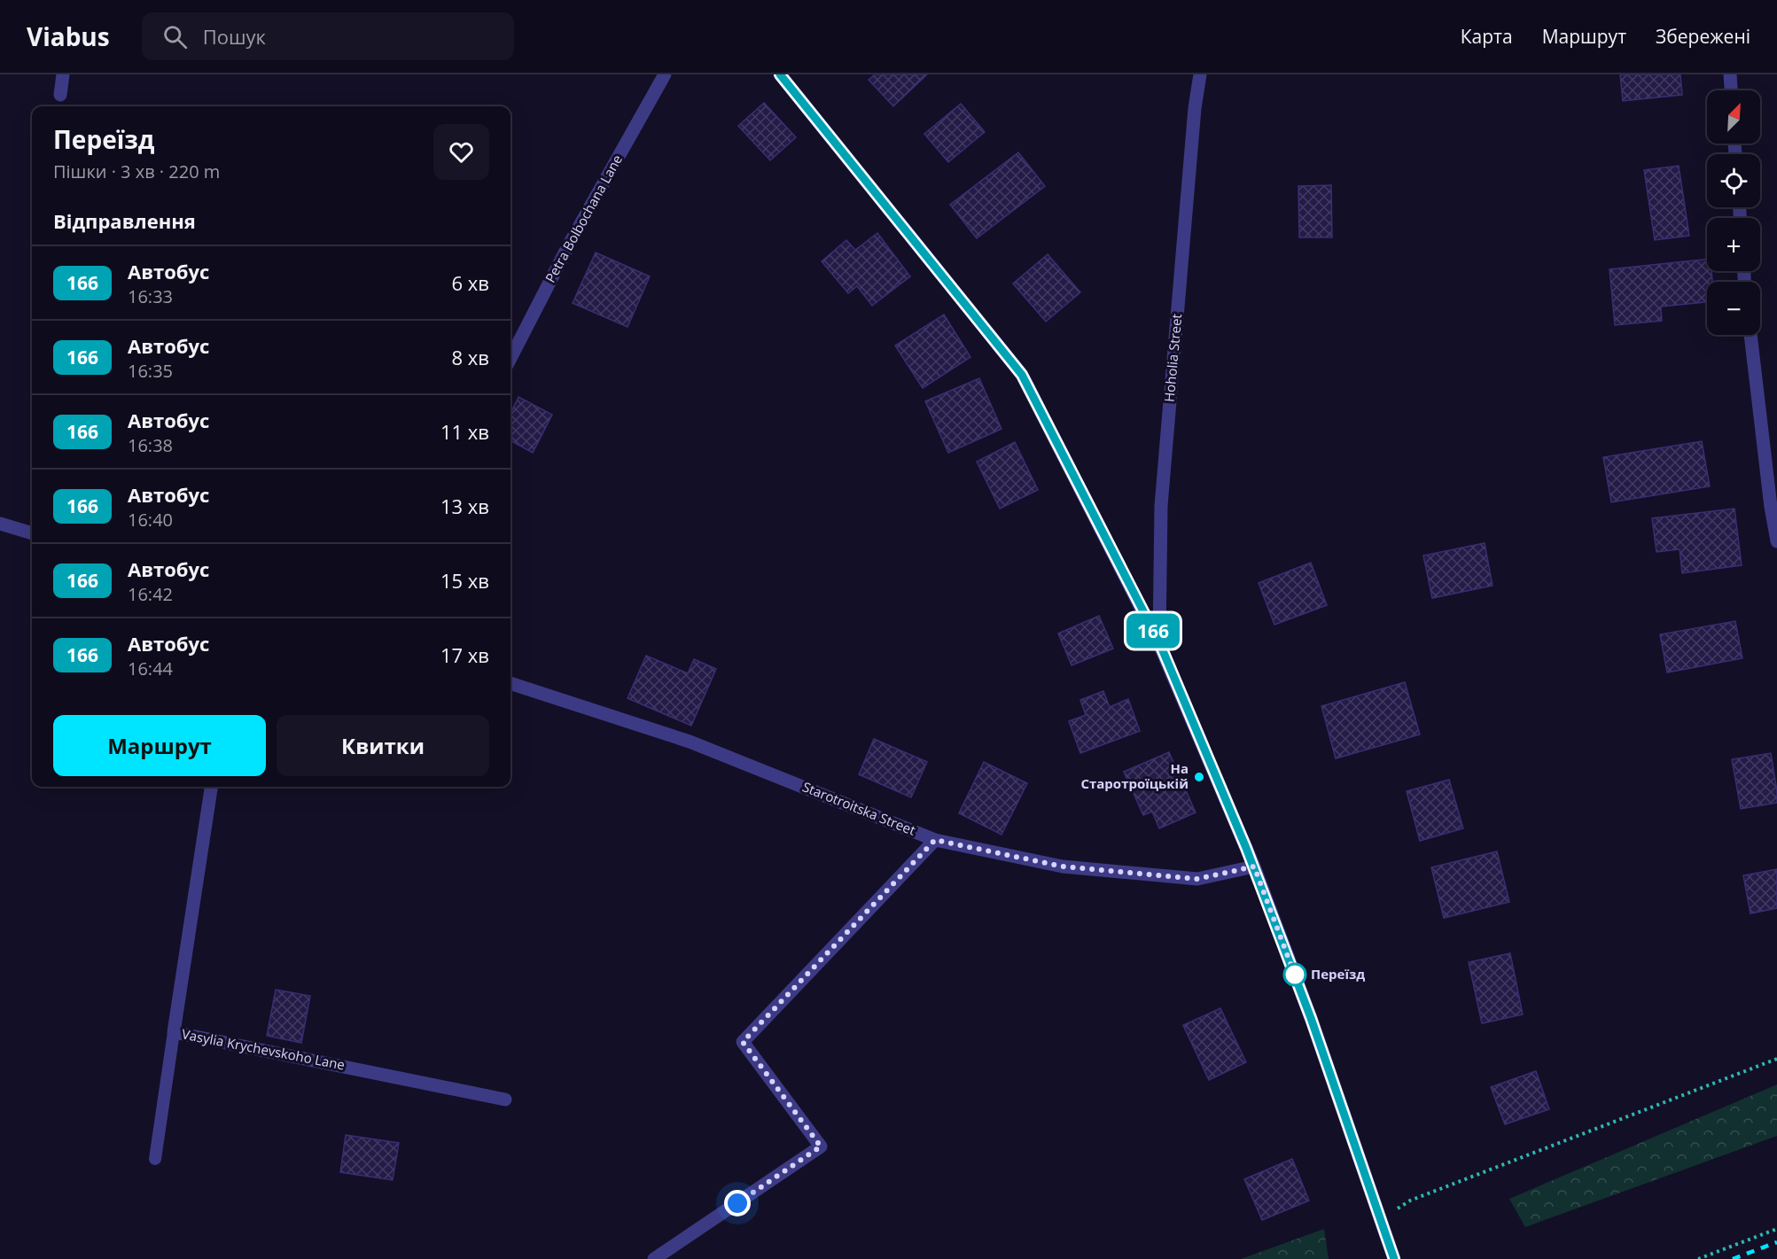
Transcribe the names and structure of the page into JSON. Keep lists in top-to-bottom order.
{
  "streets": {
    "street": [
      "Petra Bolbochana Lane",
      "Hoholia Street",
      "Starotroitska Street",
      "Vasylia Krychevskoho Lane"
    ]
  },
  "places": ["На Старотроїцькій", "Переїзд"],
  "lines": ["bus line 166"],
  "north": "top right",
  "page": {
    "header": "Viabus",
    "search": "Пошук",
    "nav": ["Карта", "Маршрут", "Збережені"],
    "on_map": "166",
    "map_buttons": ["+", "−"],
    "heading": [
      ["Переїзд", "Пішки · 3 хв · 220 m"],
      "Відправлення"
    ],
    "list": [
      {
        "mark": "166",
        "name": "Автобус",
        "note": "16:33",
        "value": "6 хв"
      },
      {
        "mark": "166",
        "name": "Автобус",
        "note": "16:35",
        "value": "8 хв"
      },
      {
        "mark": "166",
        "name": "Автобус",
        "note": "16:38",
        "value": "11 хв"
      },
      {
        "mark": "166",
        "name": "Автобус",
        "note": "16:40",
        "value": "13 хв"
      },
      {
        "mark": "166",
        "name": "Автобус",
        "note": "16:42",
        "value": "15 хв"
      },
      {
        "mark": "166",
        "name": "Автобус",
        "note": "16:44",
        "value": "17 хв"
      }
    ],
    "buttons": ["Маршрут", "Квитки"]
  }
}
